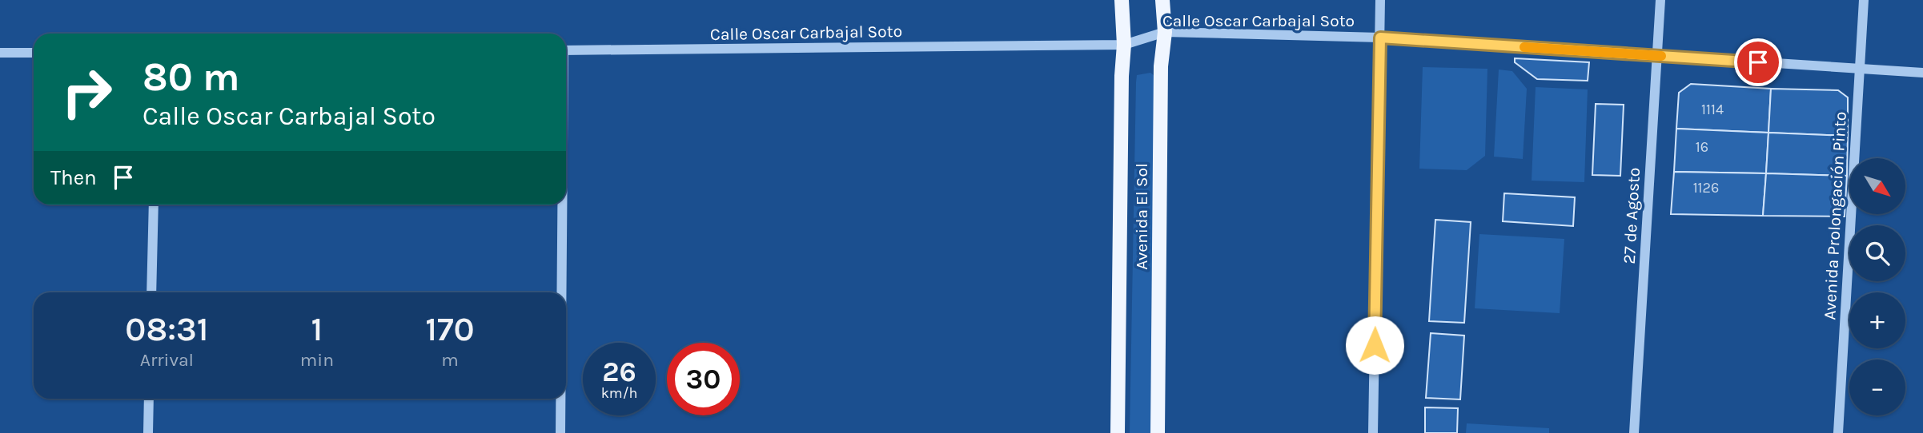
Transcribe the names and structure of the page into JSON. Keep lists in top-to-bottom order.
{
  "streets": {
    "main road": ["Avenida El Sol"],
    "street": ["Calle Oscar Carbajal Soto", "27 de Agosto", "Avenida Prolongación Pinto"]
  },
  "crossings": [
    ["Calle Oscar Carbajal Soto", "27 de Agosto"],
    ["Calle Oscar Carbajal Soto", "Avenida Prolongación Pinto"],
    ["Calle Oscar Carbajal Soto", "Avenida El Sol"]
  ],
  "house_numbers": ["1114", "16", "1126"],
  "north": "bottom right",
  "page": {
    "turn": ["80 m", "Calle Oscar Carbajal Soto"],
    "then": "Then",
    "map_buttons": ["+", "−"],
    "eta": [
      "08:31",
      "Arrival",
      "1",
      "min",
      "170",
      "m"
    ],
    "speed": "26 km/h",
    "limit": "30"
  }
}
